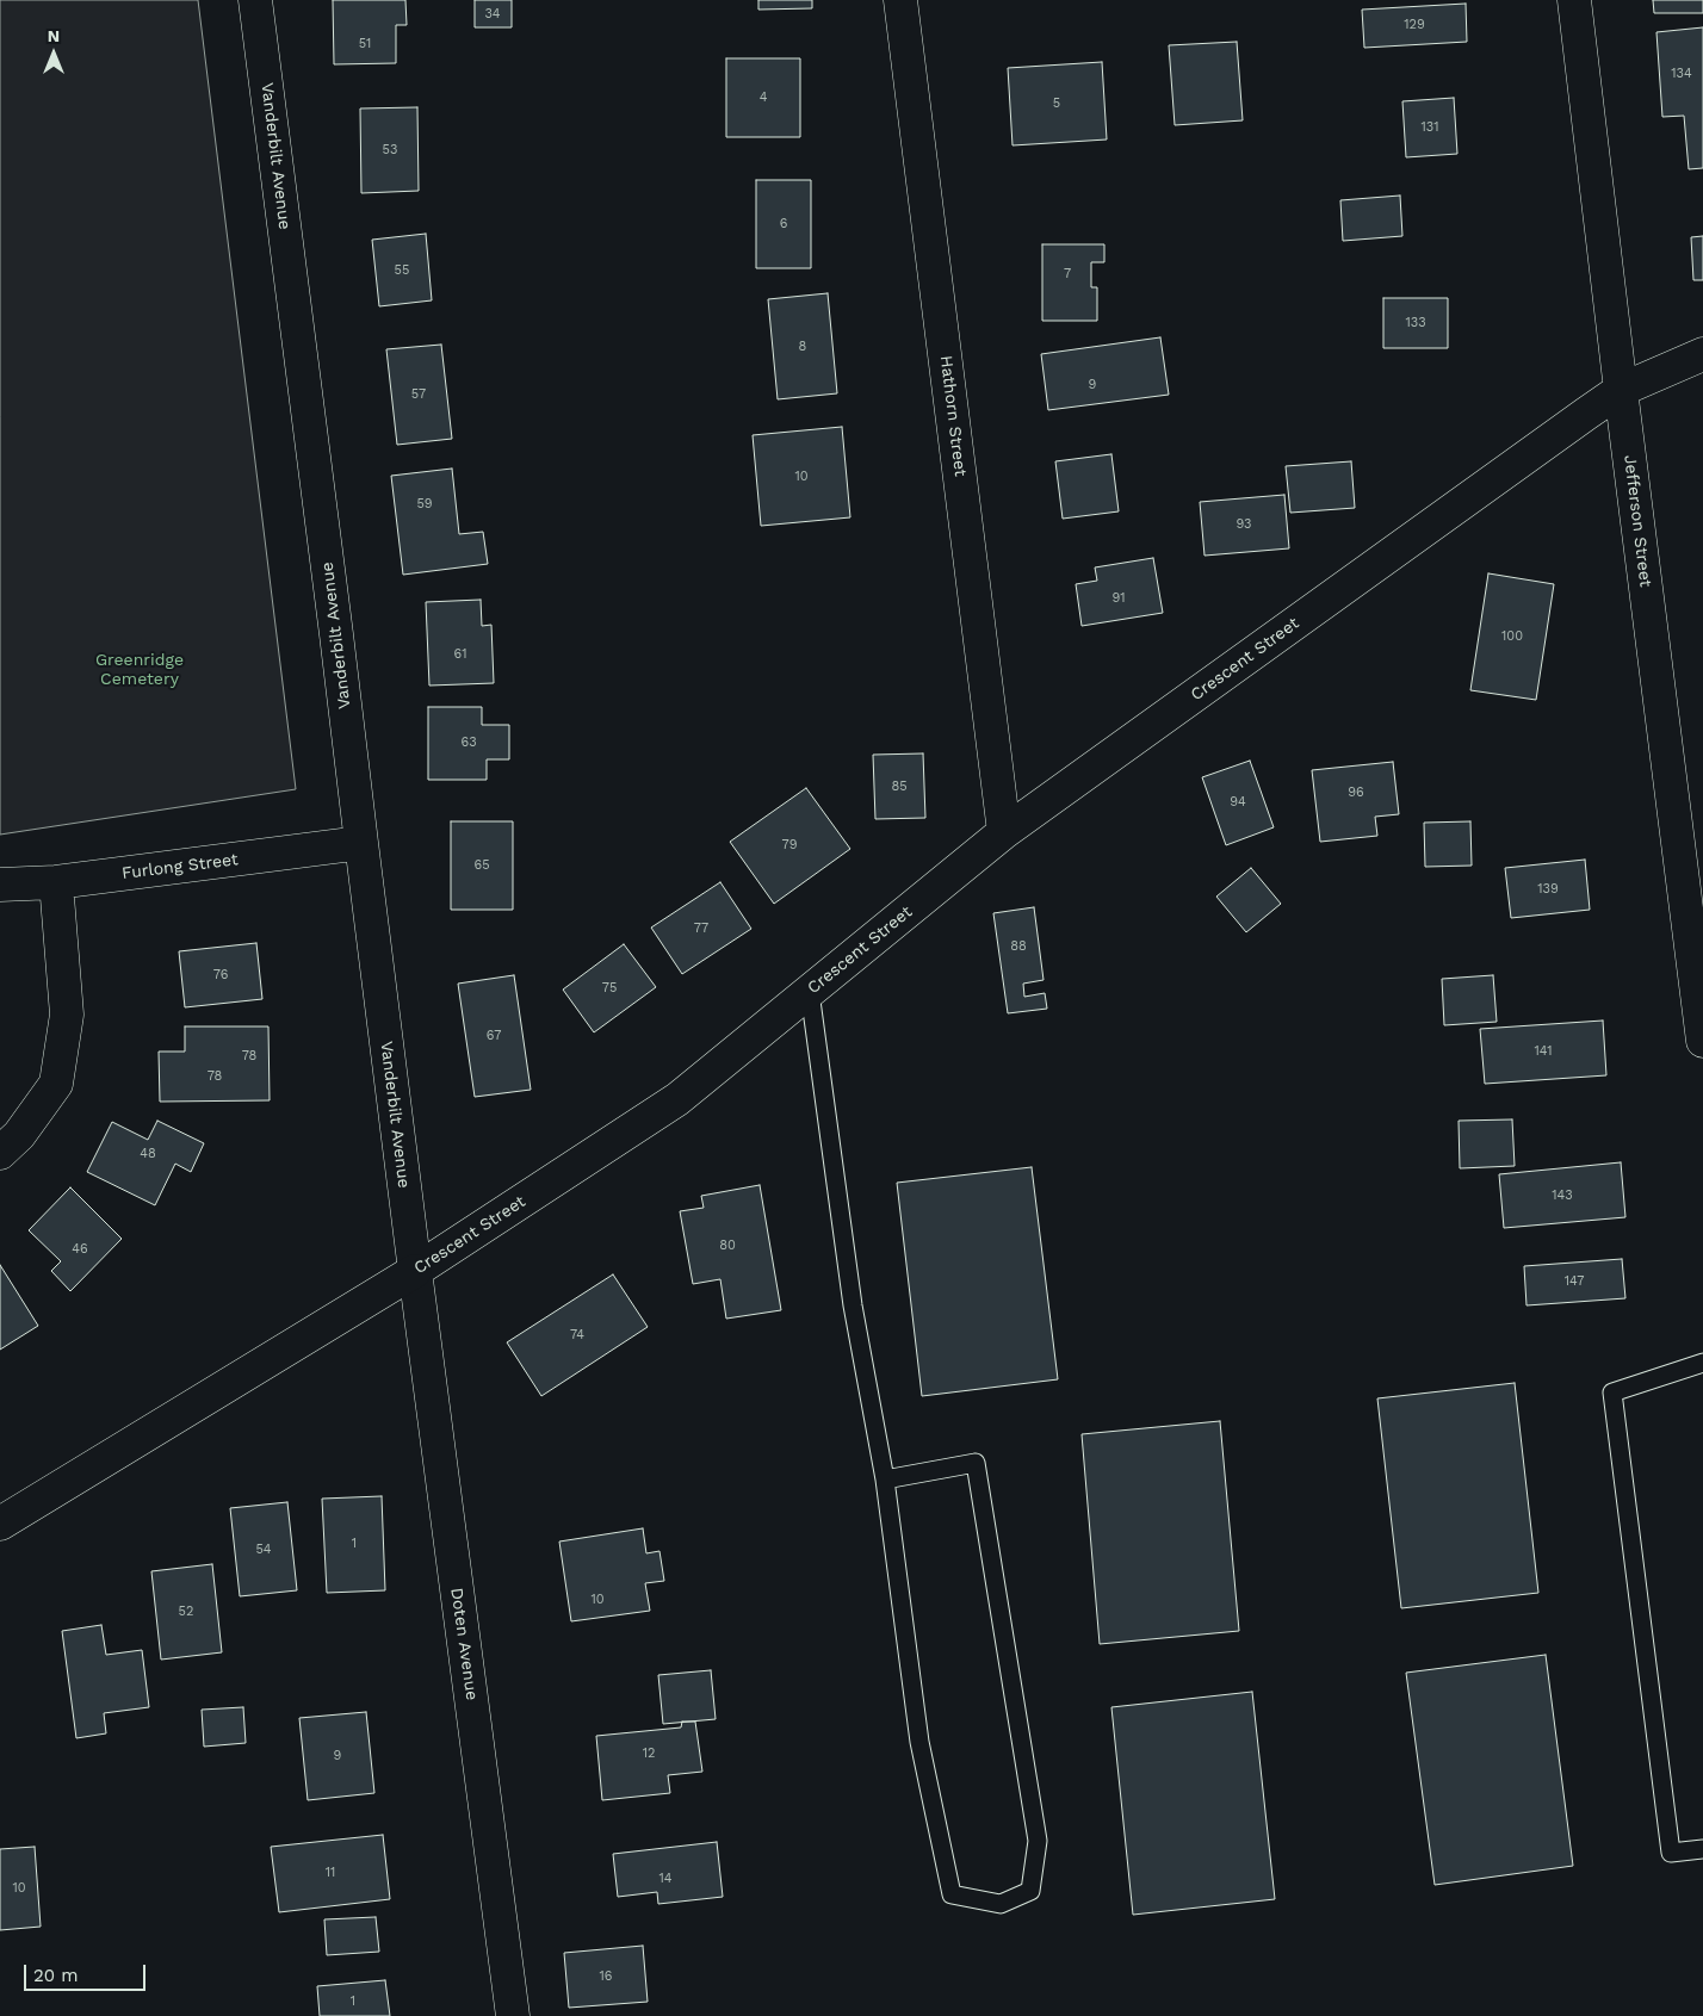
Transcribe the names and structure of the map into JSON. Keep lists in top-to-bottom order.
{
  "streets": {
    "street": [
      "Vanderbilt Avenue",
      "Hathorn Street",
      "Jefferson Street",
      "Crescent Street",
      "Furlong Street",
      "Doten Avenue"
    ]
  },
  "crossings": [
    ["Vanderbilt Avenue", "Crescent Street"],
    ["Vanderbilt Avenue", "Furlong Street"],
    ["Vanderbilt Avenue", "Doten Avenue"],
    ["Hathorn Street", "Crescent Street"],
    ["Jefferson Street", "Crescent Street"],
    ["Crescent Street", "Doten Avenue"]
  ],
  "parks": ["Greenridge Cemetery"],
  "house_numbers": [
    "34",
    "129",
    "51",
    "134",
    "4",
    "5",
    "131",
    "53",
    "6",
    "55",
    "7",
    "133",
    "8",
    "9",
    "57",
    "10",
    "59",
    "93",
    "91",
    "100",
    "61",
    "63",
    "85",
    "96",
    "94",
    "79",
    "65",
    "139",
    "77",
    "88",
    "76",
    "75",
    "67",
    "141",
    "78",
    "78",
    "48",
    "143",
    "80",
    "46",
    "147",
    "74",
    "1",
    "54",
    "10",
    "52",
    "12",
    "9",
    "11",
    "14",
    "10",
    "16",
    "1"
  ],
  "scale_bar": "20 m",
  "north": "top"
}
